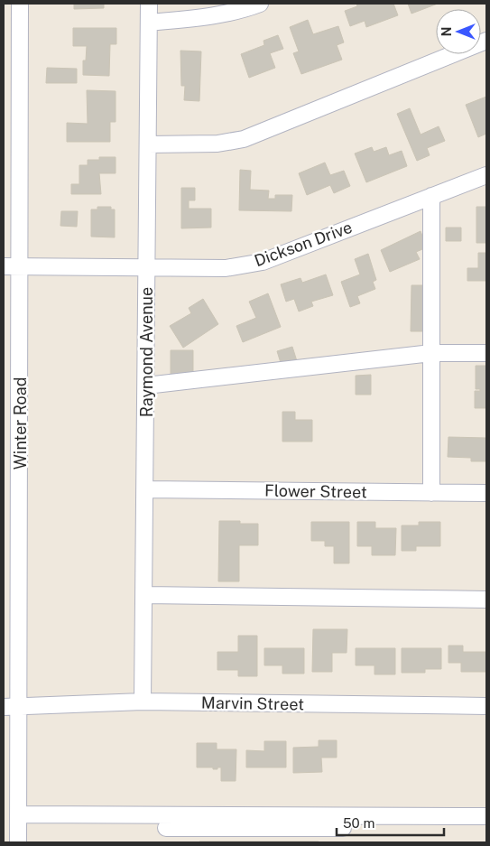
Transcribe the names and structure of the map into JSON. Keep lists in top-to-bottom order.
{
  "streets": {
    "street": [
      "Dickson Drive",
      "Raymond Avenue",
      "Winter Road",
      "Flower Street",
      "Marvin Street"
    ]
  },
  "crossings": [
    ["Dickson Drive", "Raymond Avenue"],
    ["Dickson Drive", "Winter Road"],
    ["Raymond Avenue", "Flower Street"],
    ["Raymond Avenue", "Marvin Street"],
    ["Winter Road", "Marvin Street"]
  ],
  "scale_bar": "50 m",
  "north": "left"
}
